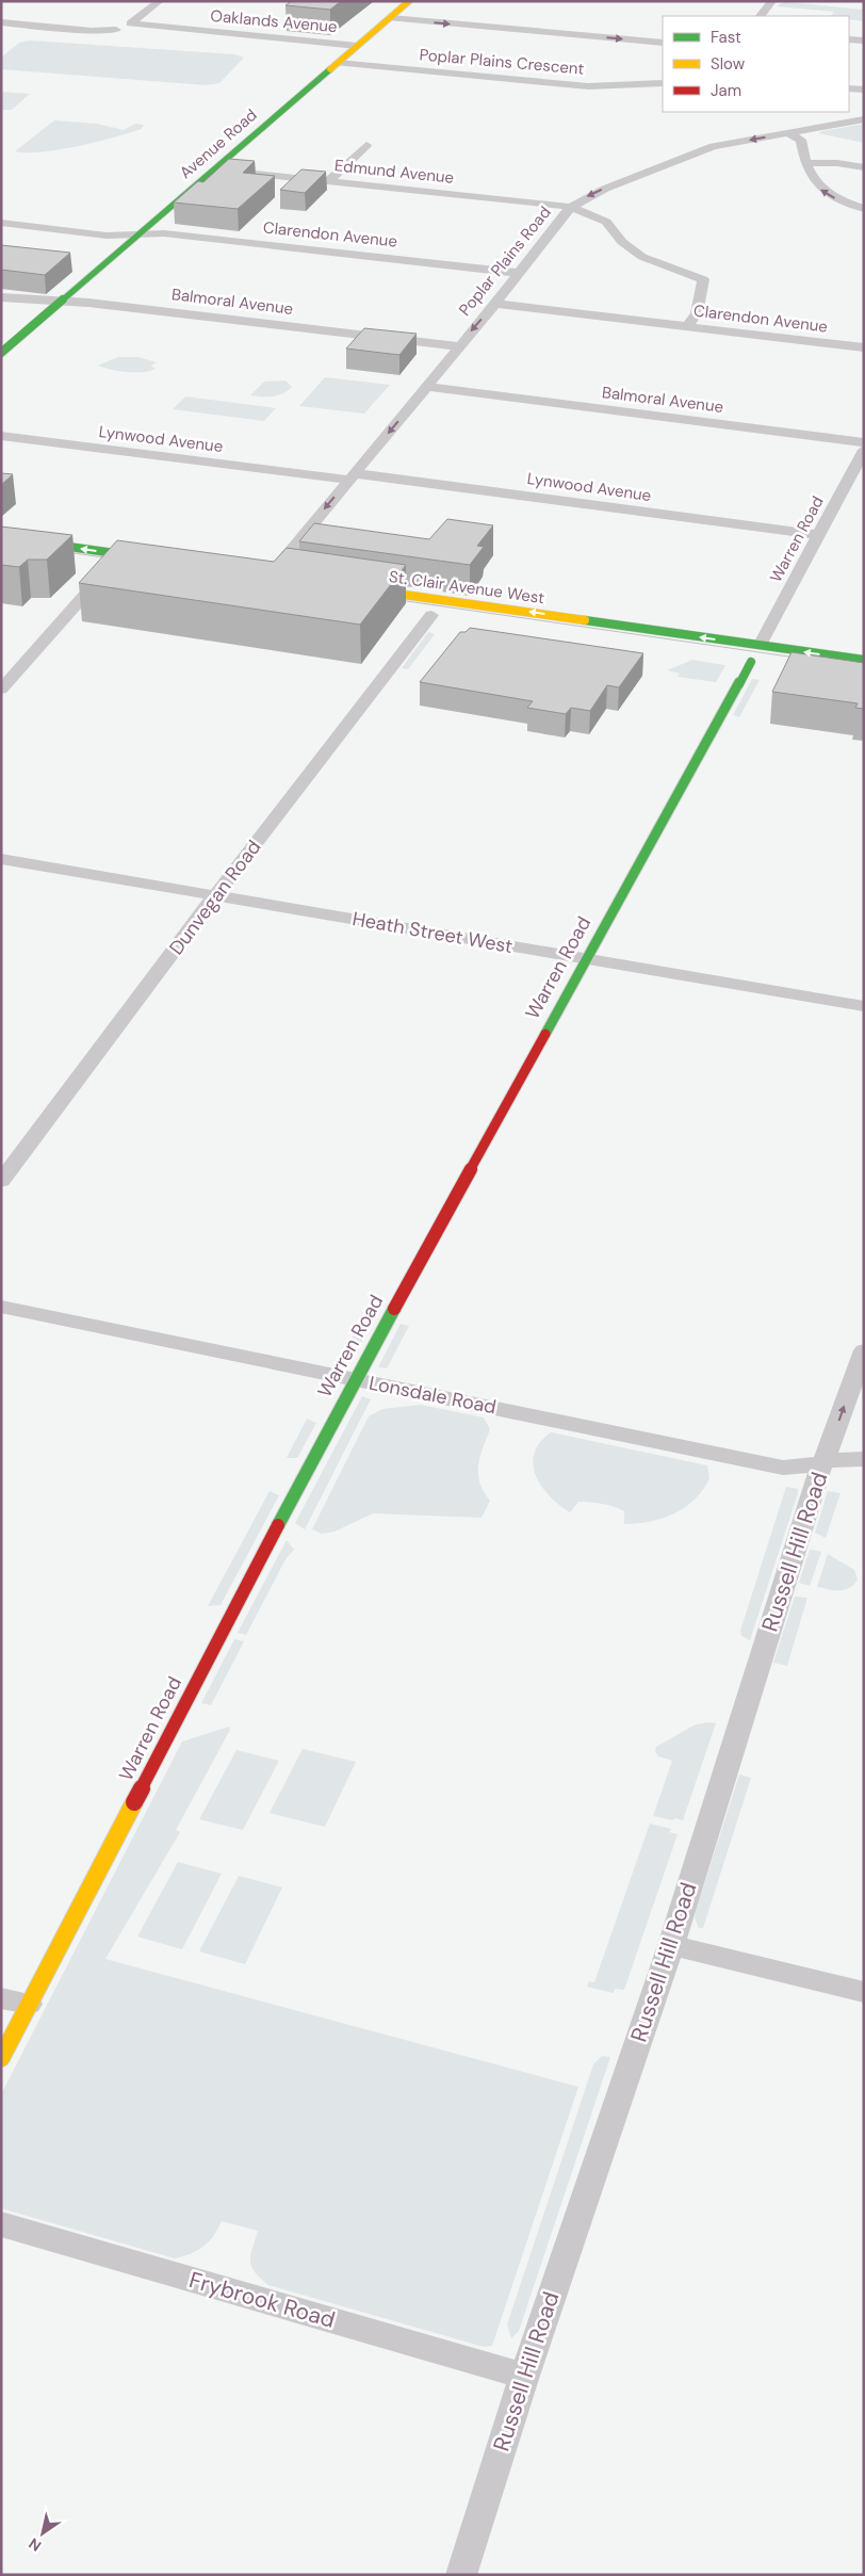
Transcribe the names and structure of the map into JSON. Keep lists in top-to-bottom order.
{
  "streets": {
    "main road": ["Avenue Road", "Warren Road", "St. Clair Avenue West"],
    "street": [
      "Oaklands Avenue",
      "Poplar Plains Crescent",
      "Edmund Avenue",
      "Clarendon Avenue",
      "Poplar Plains Road",
      "Balmoral Avenue",
      "Lynwood Avenue",
      "Dunvegan Road",
      "Heath Street West",
      "Lonsdale Road",
      "Russell Hill Road",
      "Frybrook Road"
    ]
  },
  "crossings": [
    ["Oaklands Avenue", "Avenue Road"],
    ["Poplar Plains Crescent", "Avenue Road"],
    ["Avenue Road", "Edmund Avenue"],
    ["Avenue Road", "Clarendon Avenue"],
    ["Avenue Road", "Balmoral Avenue"],
    ["Edmund Avenue", "Clarendon Avenue"],
    ["Edmund Avenue", "Poplar Plains Road"],
    ["Clarendon Avenue", "Poplar Plains Road"],
    ["Poplar Plains Road", "Balmoral Avenue"],
    ["Poplar Plains Road", "Lynwood Avenue"],
    ["Lynwood Avenue", "Warren Road"],
    ["Warren Road", "St. Clair Avenue West"],
    ["Warren Road", "Heath Street West"],
    ["Warren Road", "Lonsdale Road"],
    ["Dunvegan Road", "Heath Street West"],
    ["Lonsdale Road", "Russell Hill Road"],
    ["Russell Hill Road", "Frybrook Road"]
  ],
  "one_way": ["Poplar Plains Road", "St. Clair Avenue West"],
  "legend": ["Fast", "Slow", "Jam"],
  "north": "bottom left"
}
